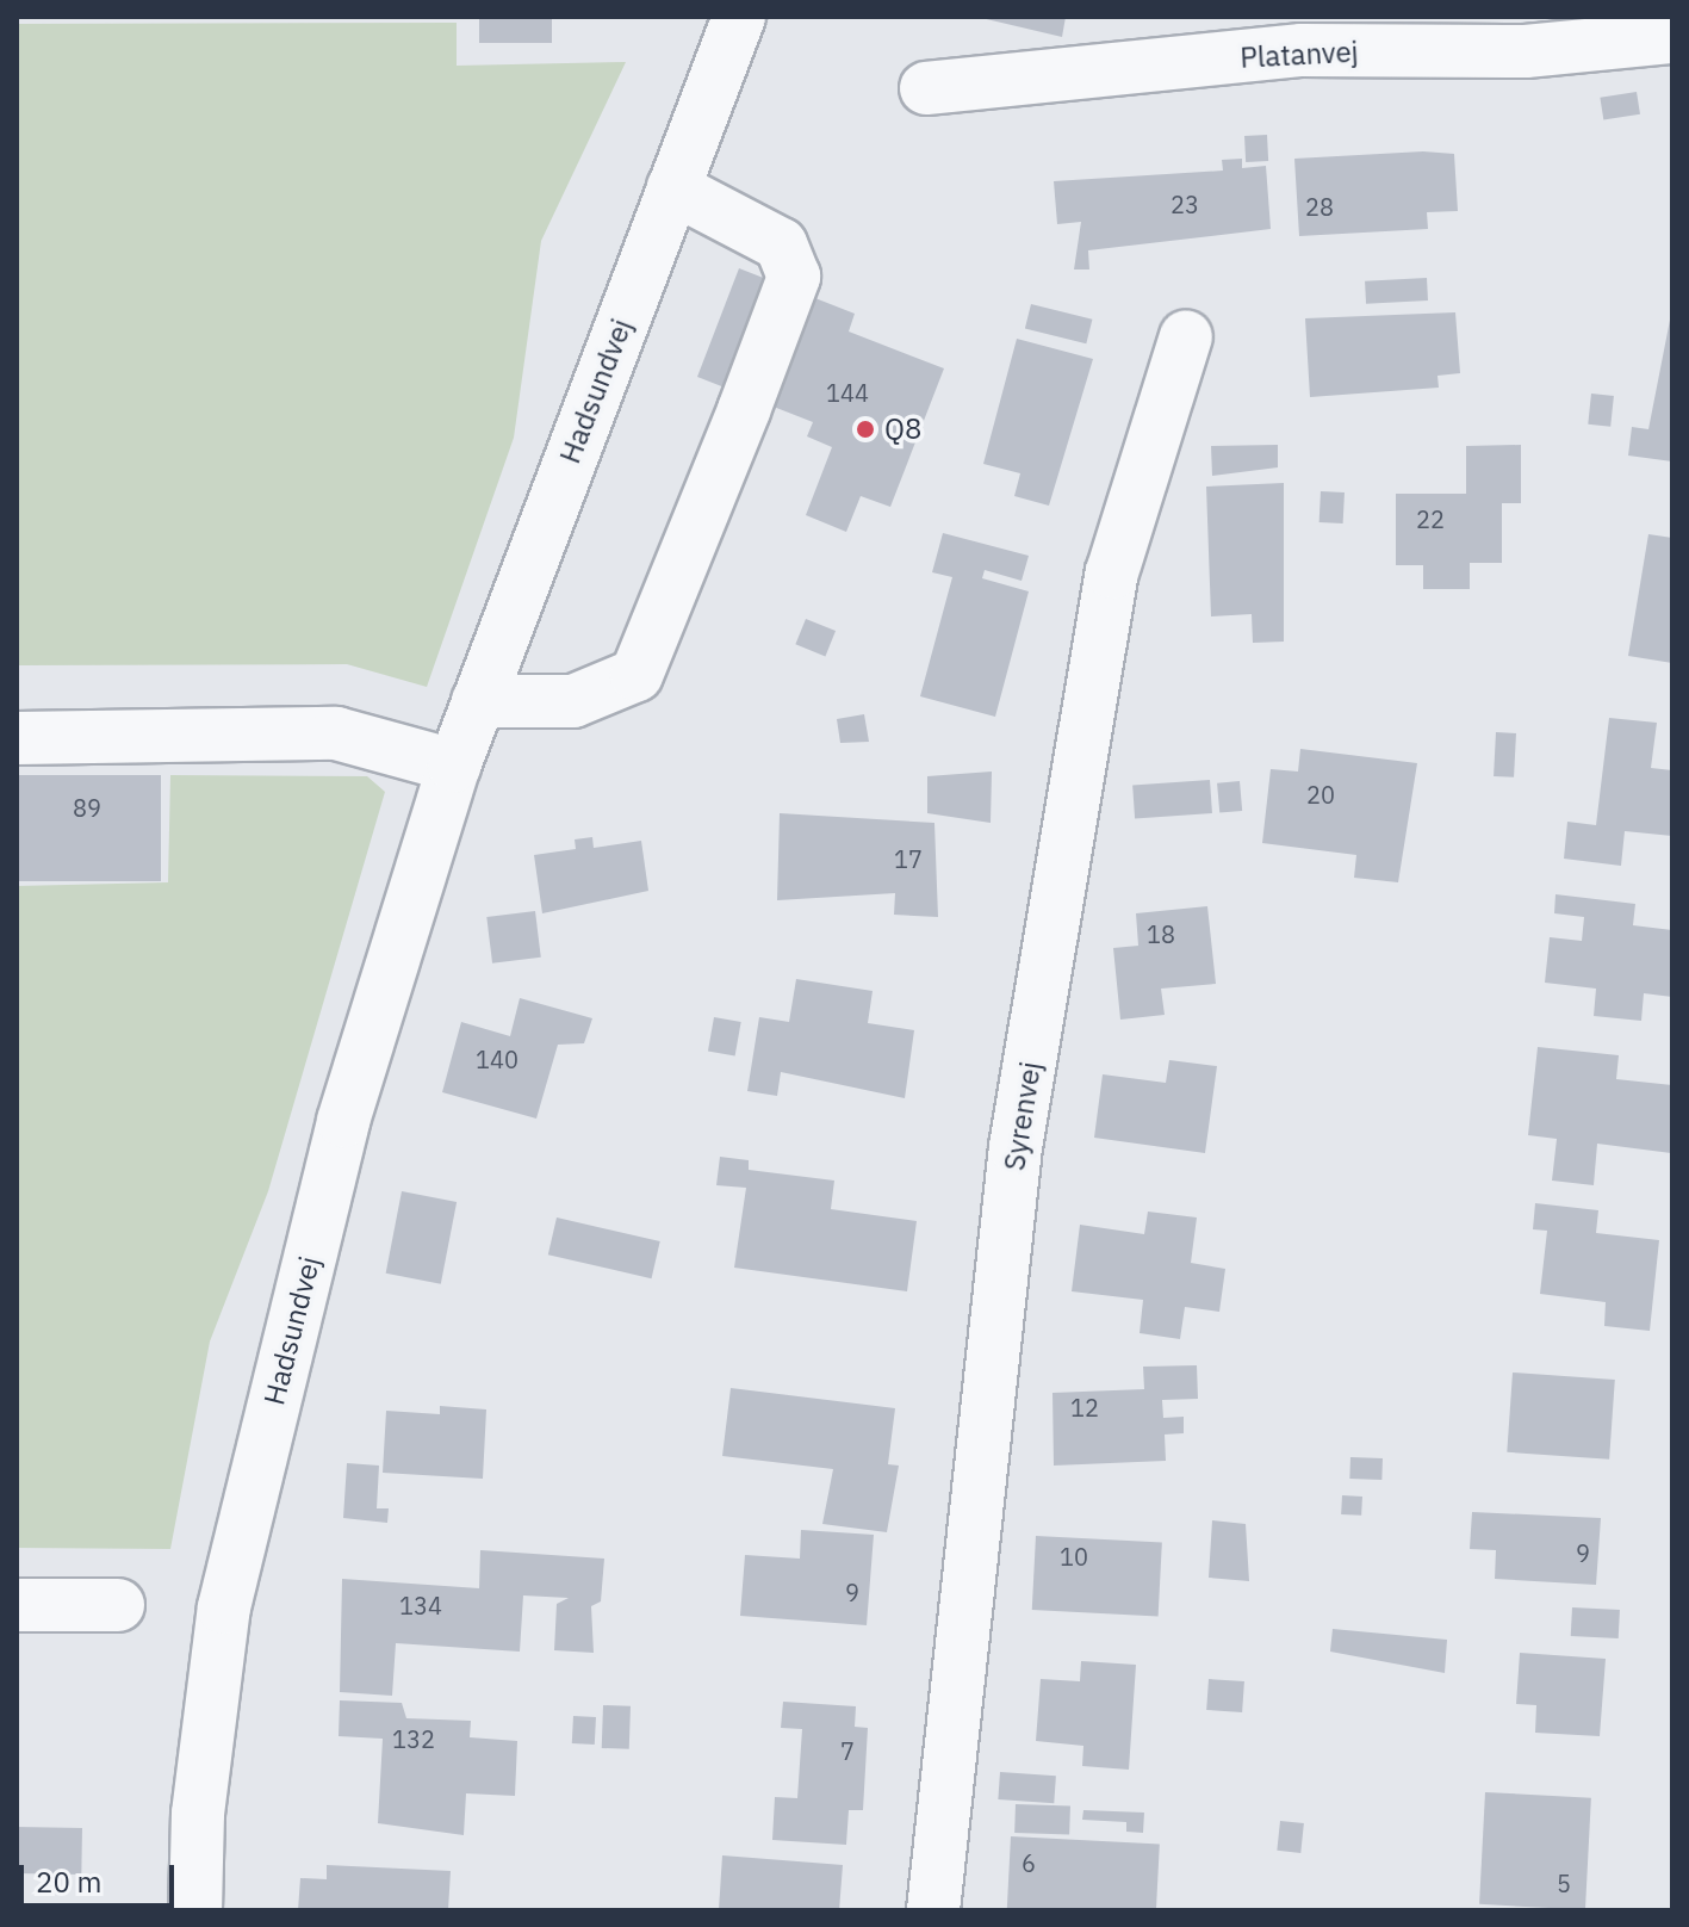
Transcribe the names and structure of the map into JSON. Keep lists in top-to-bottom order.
{
  "streets": {
    "street": ["Platanvej", "Hadsundvej", "Syrenvej"]
  },
  "places": ["Q8"],
  "house_numbers": [
    "23",
    "28",
    "144",
    "22",
    "20",
    "89",
    "17",
    "18",
    "140",
    "12",
    "9",
    "10",
    "9",
    "134",
    "132",
    "7",
    "6",
    "5"
  ],
  "scale_bar": "20 m"
}
